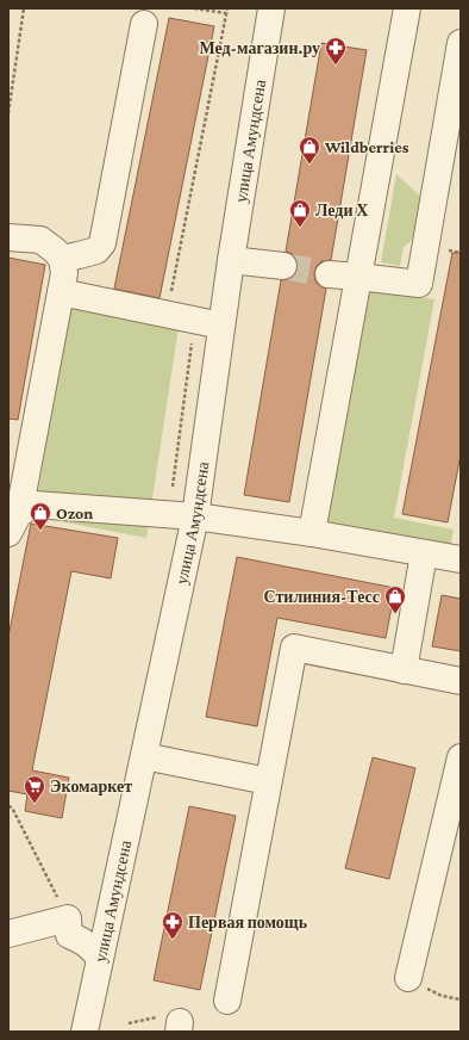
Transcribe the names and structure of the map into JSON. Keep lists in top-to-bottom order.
{
  "streets": {
    "street": ["улица Амундсена"]
  },
  "places": {
    "pharmacy": ["Мед-магазин.ру", "Первая помощь"],
    "shop": [
      "Wildberries",
      "Леди Х",
      "Ozon",
      "Стилиния-Тесс"
    ],
    "supermarket": ["Экомаркет"]
  }
}
